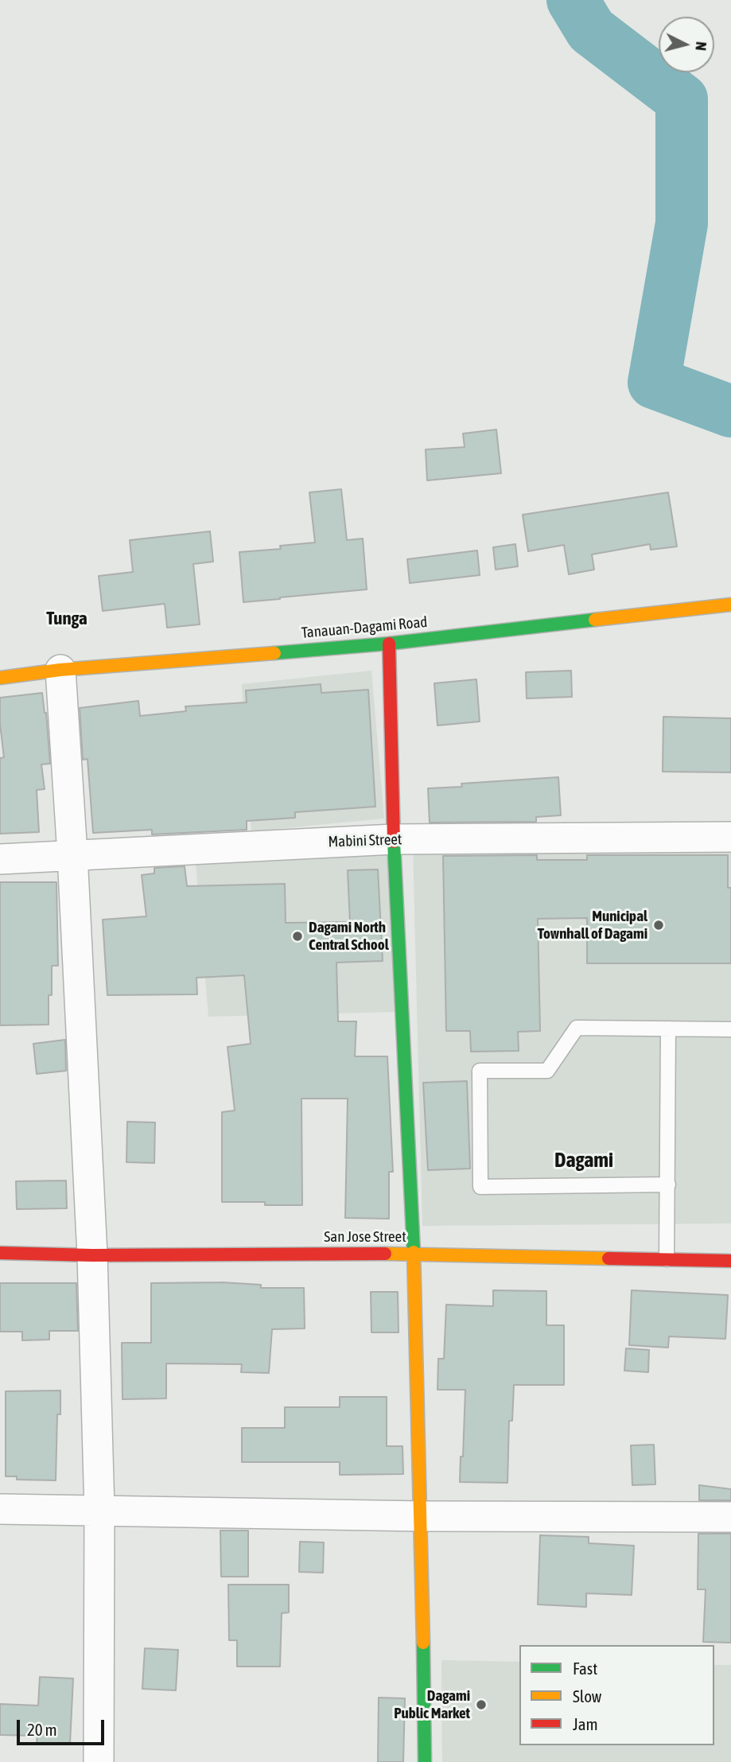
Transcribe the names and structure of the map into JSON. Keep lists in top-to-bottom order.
{
  "streets": {
    "street": ["Tanauan-Dagami Road", "Mabini Street", "San Jose Street"]
  },
  "districts": ["Tunga", "Dagami"],
  "places": ["Municipal Townhall of Dagami", "Dagami North Central School", "Dagami Public Market"],
  "legend": ["Fast", "Slow", "Jam"],
  "scale_bar": "20 m",
  "north": "right"
}
